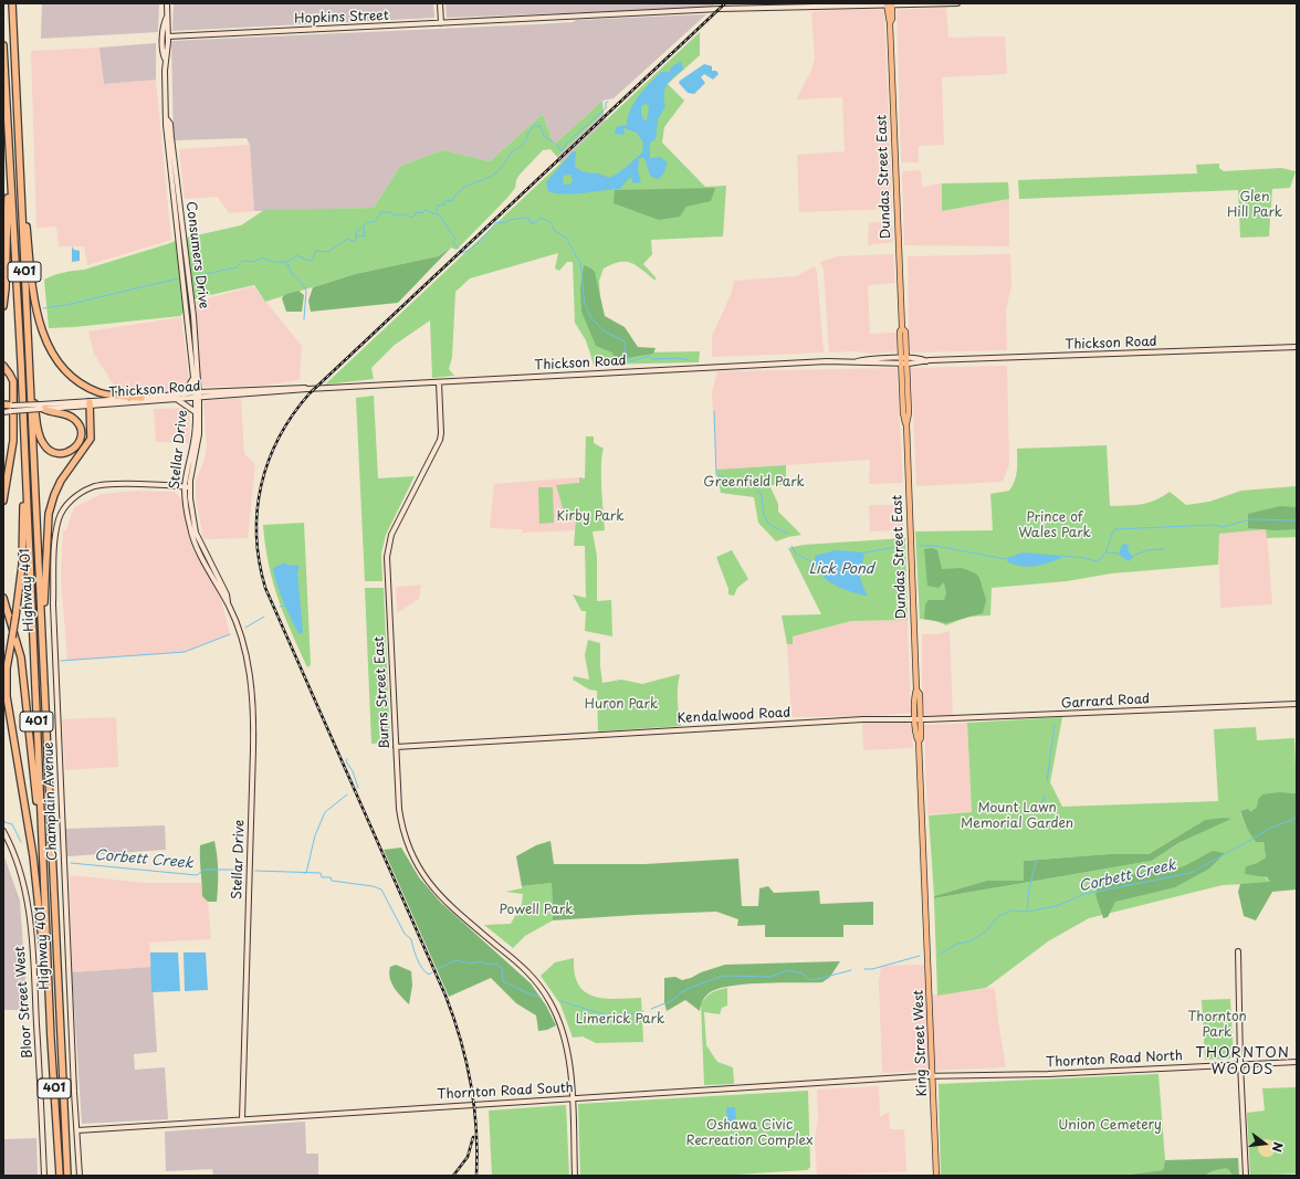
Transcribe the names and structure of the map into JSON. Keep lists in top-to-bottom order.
{
  "streets": {
    "highway": ["401", "Highway 401"],
    "main road": [
      "Hopkins Street",
      "Dundas Street East",
      "Consumers Drive",
      "Thickson Road",
      "Stellar Drive",
      "Burns Street East",
      "Garrard Road",
      "Kendalwood Road",
      "Champlain Avenue",
      "Bloor Street West",
      "King Street West",
      "Thornton Road North",
      "Thornton Road South"
    ]
  },
  "crossings": [
    ["Hopkins Street", "Dundas Street East"],
    ["Hopkins Street", "Consumers Drive"],
    ["Dundas Street East", "Thickson Road"],
    ["Dundas Street East", "Garrard Road"],
    ["Dundas Street East", "Kendalwood Road"],
    ["Dundas Street East", "King Street West"],
    ["Consumers Drive", "Thickson Road"],
    ["Consumers Drive", "Stellar Drive"],
    ["Thickson Road", "Stellar Drive"],
    ["Thickson Road", "Burns Street East"],
    ["Stellar Drive", "Champlain Avenue"],
    ["Stellar Drive", "Thornton Road South"],
    ["Burns Street East", "Kendalwood Road"],
    ["Burns Street East", "Thornton Road South"],
    ["Garrard Road", "Kendalwood Road"],
    ["Champlain Avenue", "Thornton Road South"],
    ["King Street West", "Thornton Road North"],
    ["King Street West", "Thornton Road South"],
    ["Thornton Road North", "Thornton Road South"]
  ],
  "districts": ["THORNTON WOODS"],
  "water": ["Lick Pond", "Corbett Creek"],
  "parks": [
    "Glen Hill Park",
    "Greenfield Park",
    "Kirby Park",
    "Prince of Wales Park",
    "Huron Park",
    "Mount Lawn Memorial Garden",
    "Powell Park",
    "Thornton Park",
    "Limerick Park",
    "Oshawa Civic Recreation Complex",
    "Union Cemetery"
  ],
  "north": "right"
}
